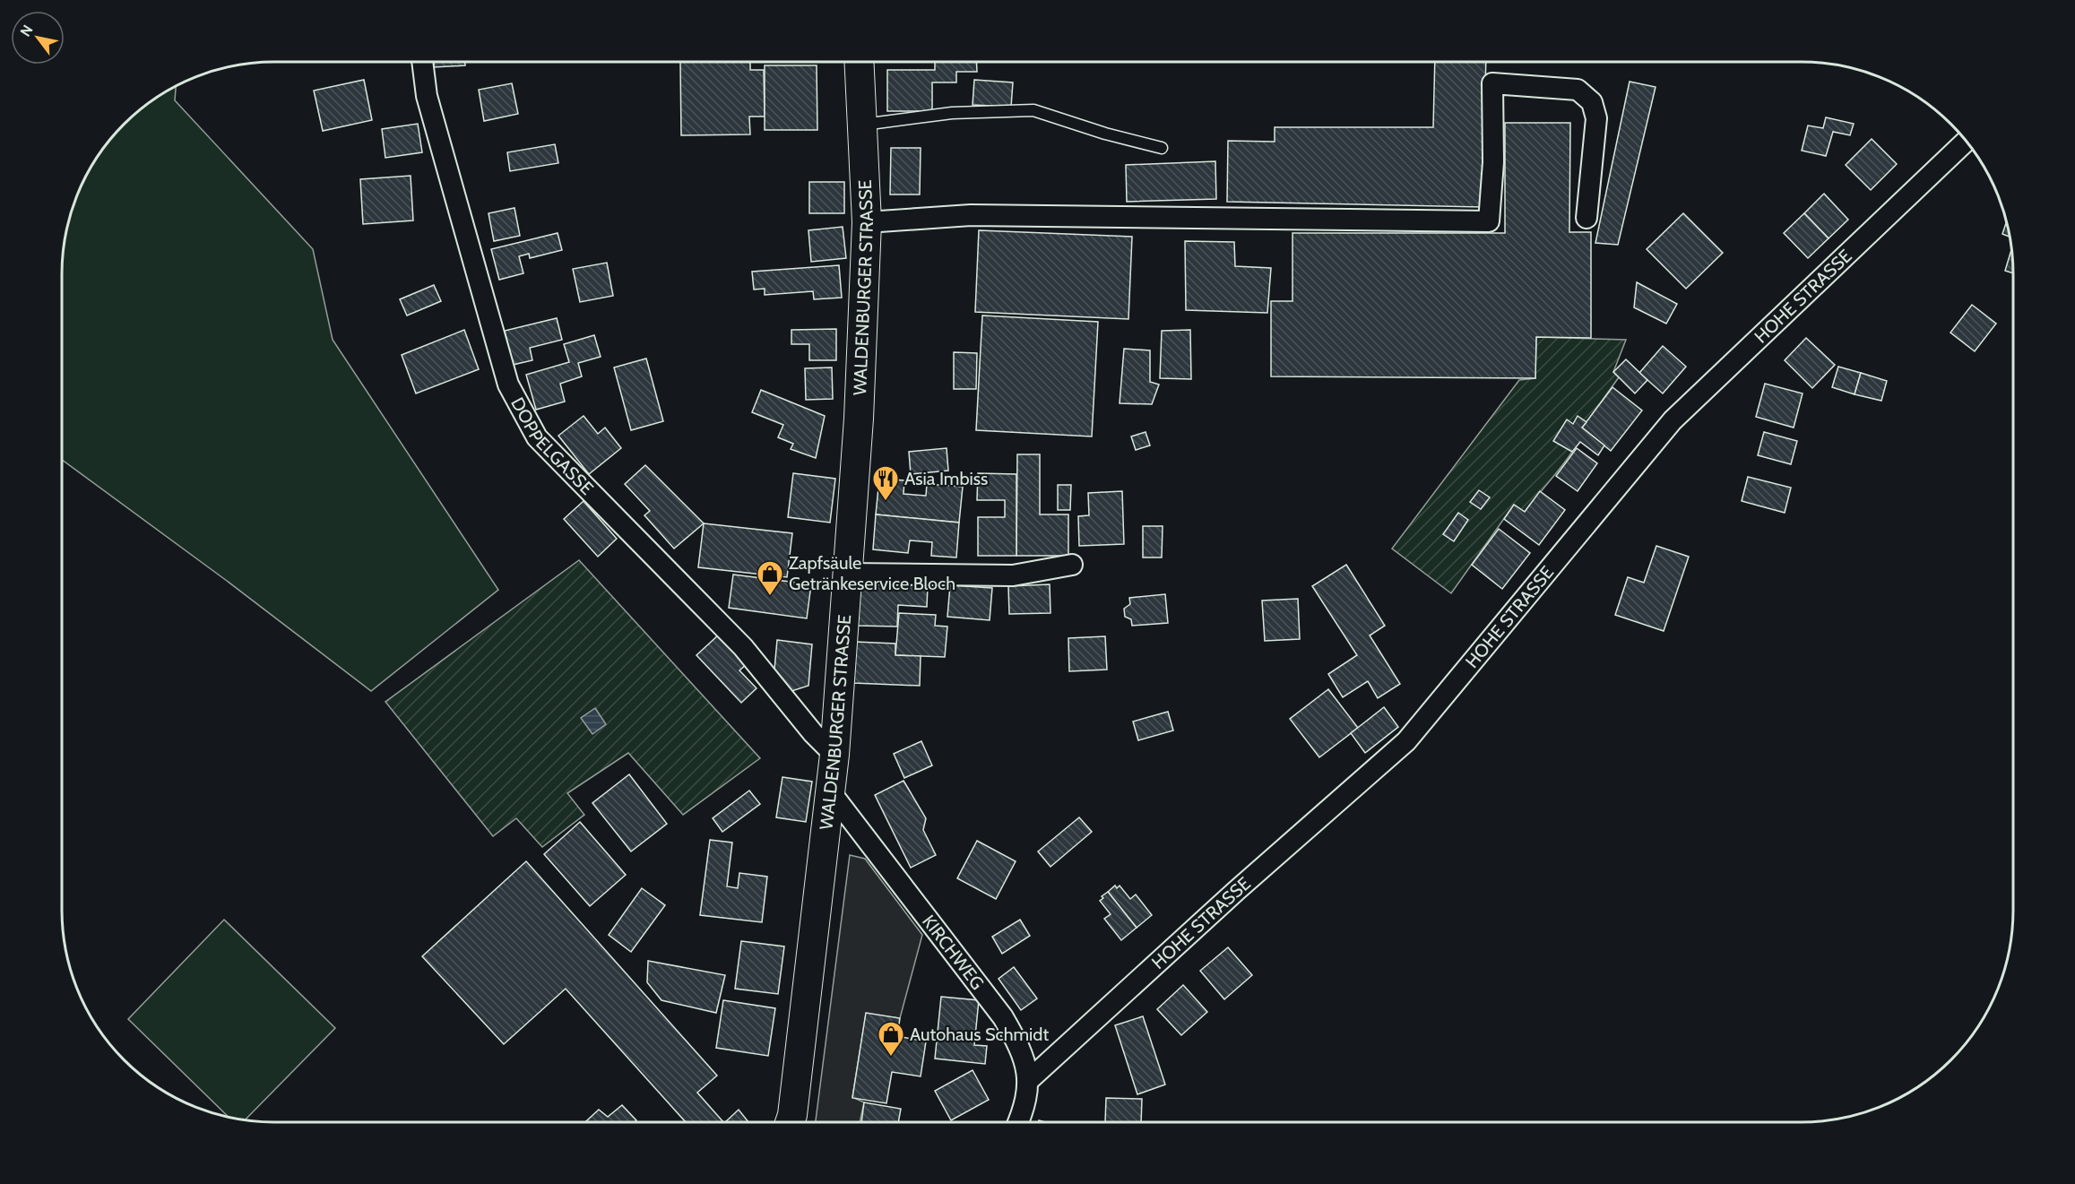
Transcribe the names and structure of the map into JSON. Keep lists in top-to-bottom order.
{
  "streets": {
    "main road": ["WALDENBURGER STRASSE"],
    "street": ["HOHE STRASSE", "DOPPELGASSE", "KIRCHWEG"]
  },
  "crossings": [
    ["WALDENBURGER STRASSE", "DOPPELGASSE"],
    ["WALDENBURGER STRASSE", "KIRCHWEG"],
    ["HOHE STRASSE", "KIRCHWEG"]
  ],
  "places": {
    "restaurant": ["Asia Imbiss"],
    "shop": ["Zapfsäule Getränkeservice Bloch", "Autohaus Schmidt"]
  },
  "north": "top left"
}
